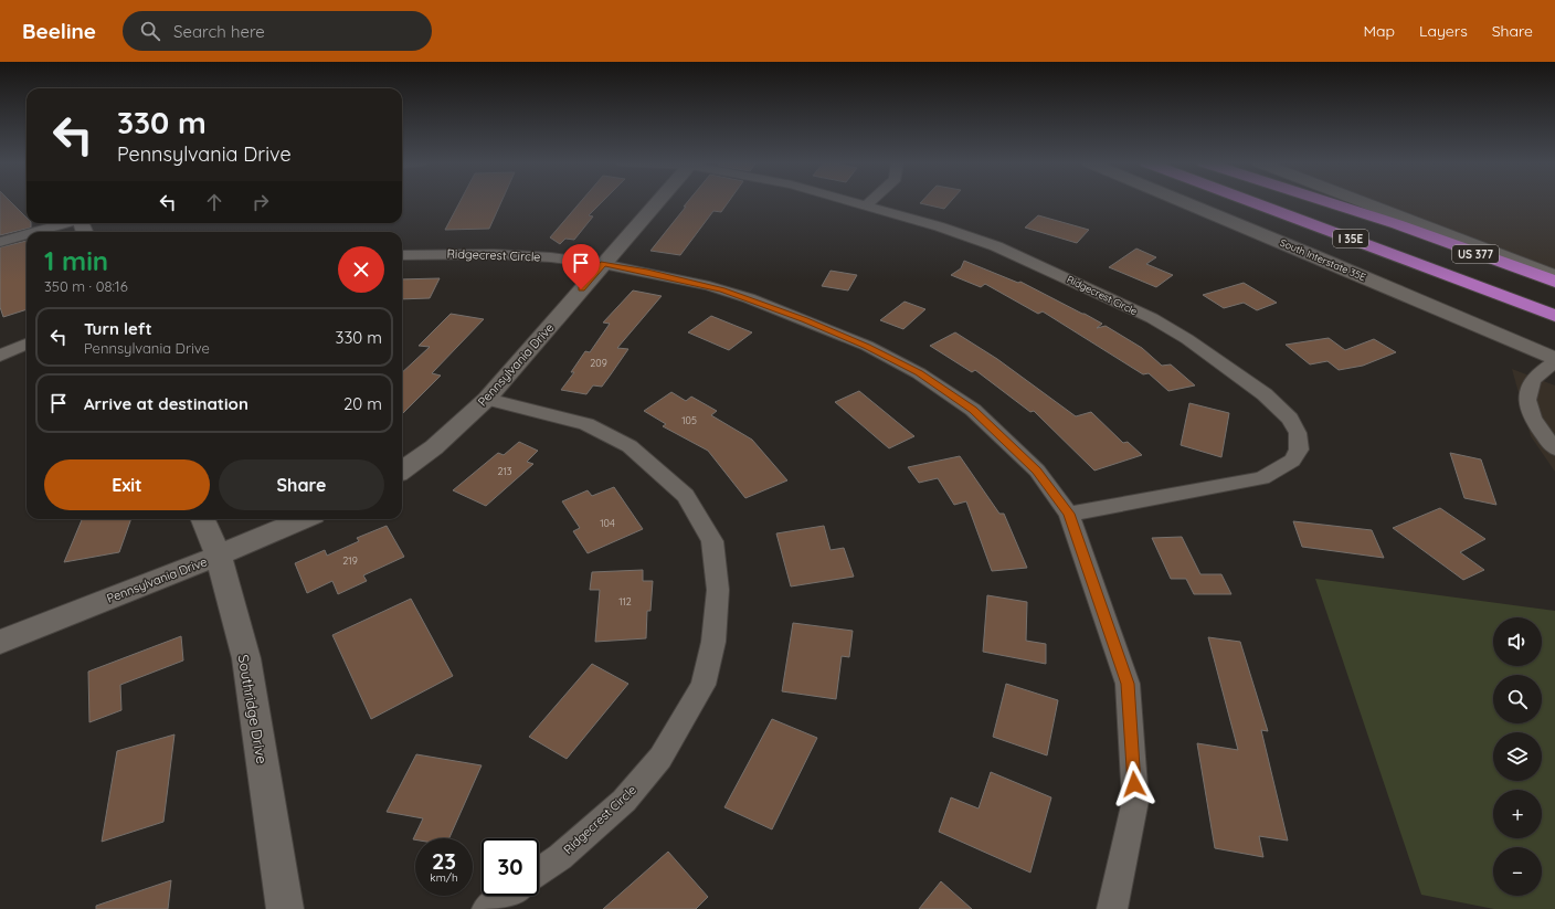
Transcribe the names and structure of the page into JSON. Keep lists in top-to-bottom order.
{
  "streets": {
    "highway": ["I 35E", "US 377"],
    "street": [
      "Ridgecrest Circle",
      "South Interstate 35E",
      "Pennsylvania Drive",
      "Southridge Drive"
    ]
  },
  "crossings": [
    ["Ridgecrest Circle", "Pennsylvania Drive"],
    ["Pennsylvania Drive", "Southridge Drive"]
  ],
  "house_numbers": [
    "209",
    "105",
    "213",
    "104",
    "219",
    "112"
  ],
  "page": {
    "header": "Beeline",
    "search": "Search here",
    "nav": ["Map", "Layers", "Share"],
    "turn": ["330 m", "Pennsylvania Drive"],
    "heading": ["1 min", "350 m · 08:16"],
    "list": [
      {
        "name": "Turn left",
        "note": "Pennsylvania Drive",
        "value": "330 m"
      },
      {
        "name": "Arrive at destination",
        "value": "20 m"
      }
    ],
    "buttons": ["Exit", "Share"],
    "map_buttons": ["+", "−"],
    "speed": "23 km/h",
    "limit": "30"
  }
}
